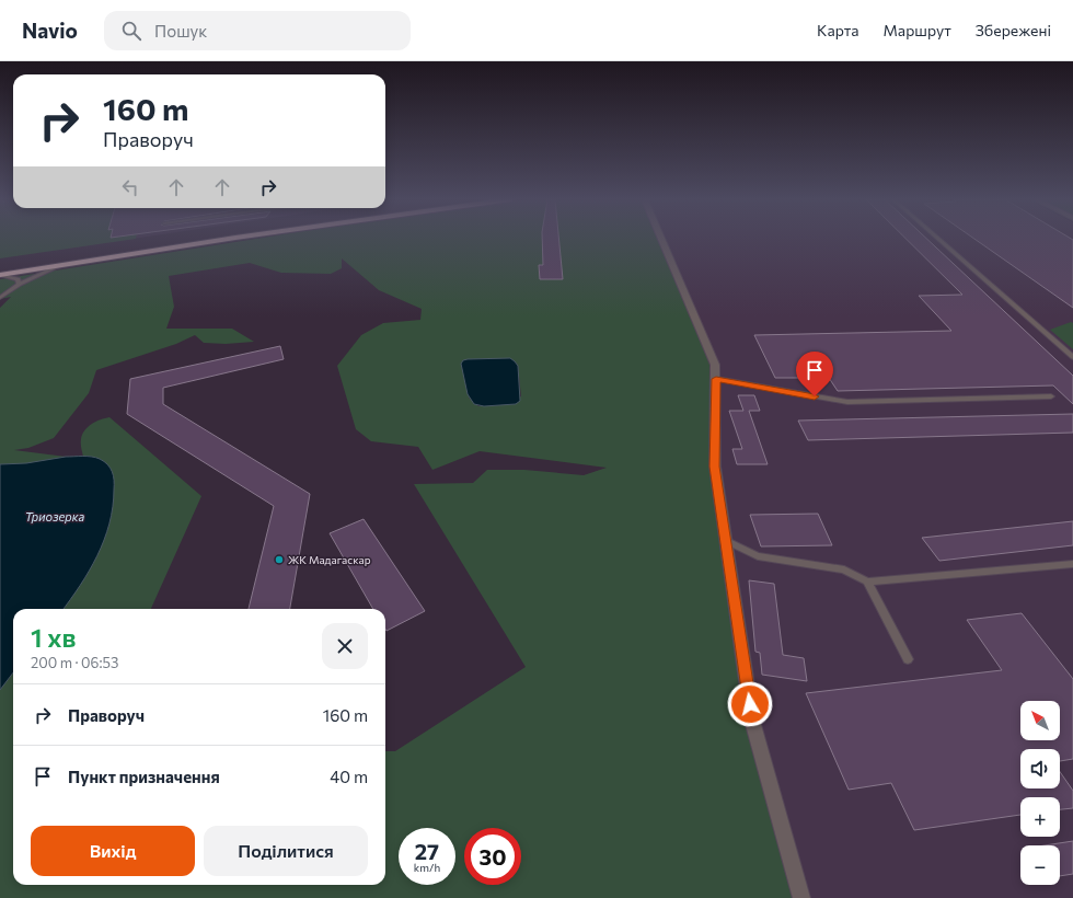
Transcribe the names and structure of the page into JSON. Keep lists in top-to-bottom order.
{
  "water": ["Триозерка"],
  "places": ["ЖК Мадагаскар"],
  "north": "top left",
  "page": {
    "header": "Navio",
    "search": "Пошук",
    "nav": ["Карта", "Маршрут", "Збережені"],
    "turn": ["160 m", "Праворуч"],
    "heading": ["1 хв", "200 m · 06:53"],
    "list": [
      {
        "name": "Праворуч",
        "value": "160 m"
      },
      {
        "name": "Пункт призначення",
        "value": "40 m"
      }
    ],
    "map_buttons": ["+", "−"],
    "buttons": ["Вихід", "Поділитися"],
    "speed": "27 km/h",
    "limit": "30"
  }
}
